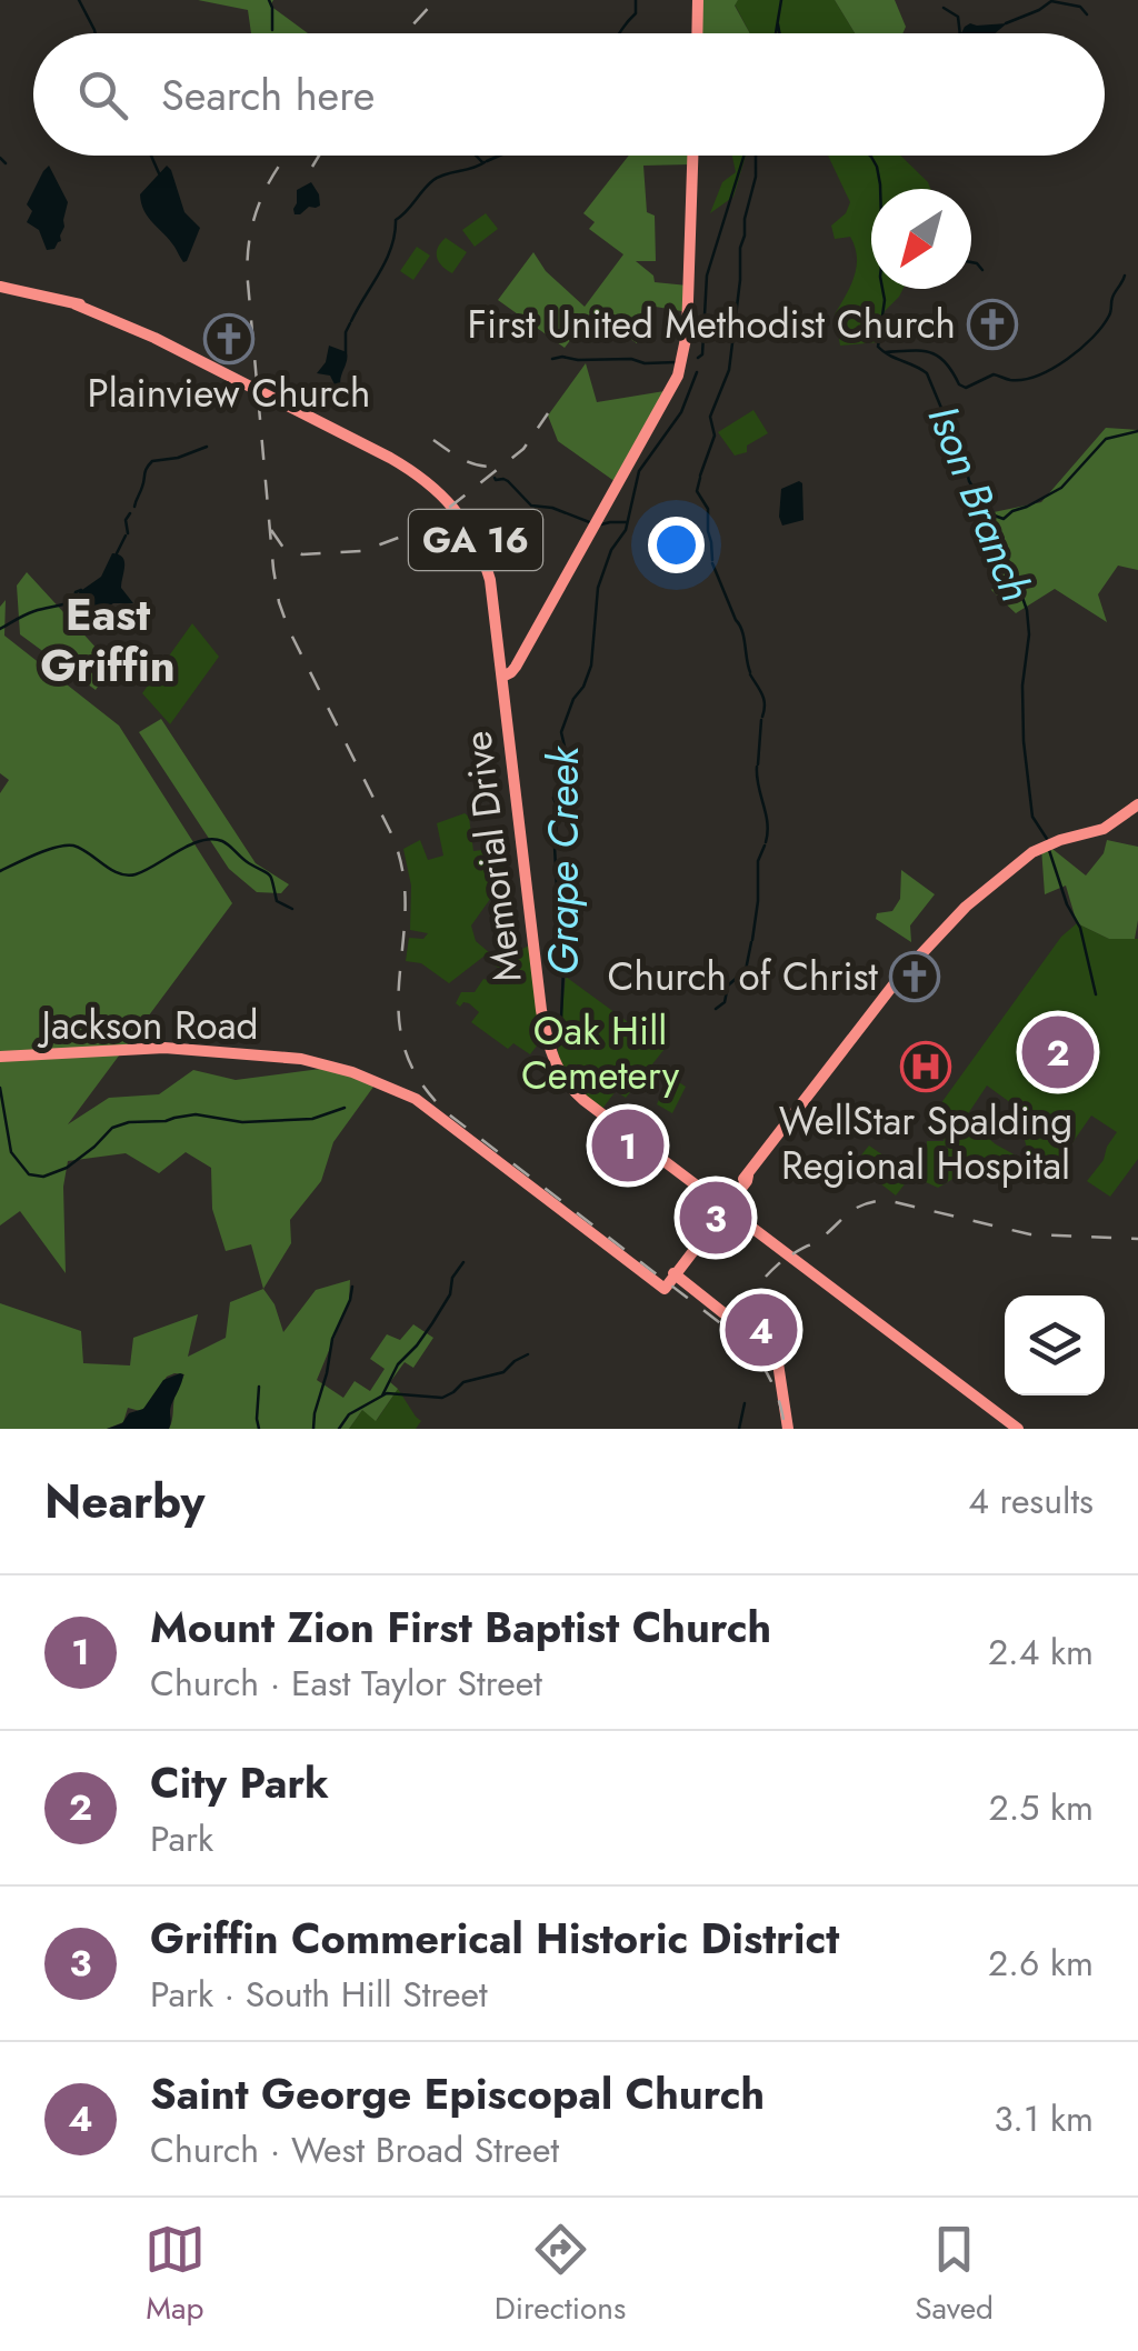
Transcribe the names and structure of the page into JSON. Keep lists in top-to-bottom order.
{
  "streets": {
    "main road": ["GA 16", "Memorial Drive", "Jackson Road"]
  },
  "crossings": [
    ["GA 16", "Memorial Drive"]
  ],
  "districts": ["East Griffin"],
  "water": ["Ison Branch", "Grape Creek"],
  "parks": ["Oak Hill Cemetery"],
  "places": {
    "church": ["First United Methodist Church", "Plainview Church", "Church of Christ"],
    "hospital": ["WellStar Spalding Regional Hospital"]
  },
  "north": "bottom left",
  "page": {
    "search": "Search here",
    "pins": [
      "2",
      "1",
      "3",
      "4"
    ],
    "heading": ["Nearby", "4 results"],
    "list": [
      {
        "mark": "1",
        "name": "Mount Zion First Baptist Church",
        "note": "Church · East Taylor Street",
        "value": "2.4 km"
      },
      {
        "mark": "2",
        "name": "City Park",
        "note": "Park",
        "value": "2.5 km"
      },
      {
        "mark": "3",
        "name": "Griffin Commerical Historic District",
        "note": "Park · South Hill Street",
        "value": "2.6 km"
      },
      {
        "mark": "4",
        "name": "Saint George Episcopal Church",
        "note": "Church · West Broad Street",
        "value": "3.1 km"
      }
    ],
    "nav": ["Map", "Directions", "Saved"]
  }
}
